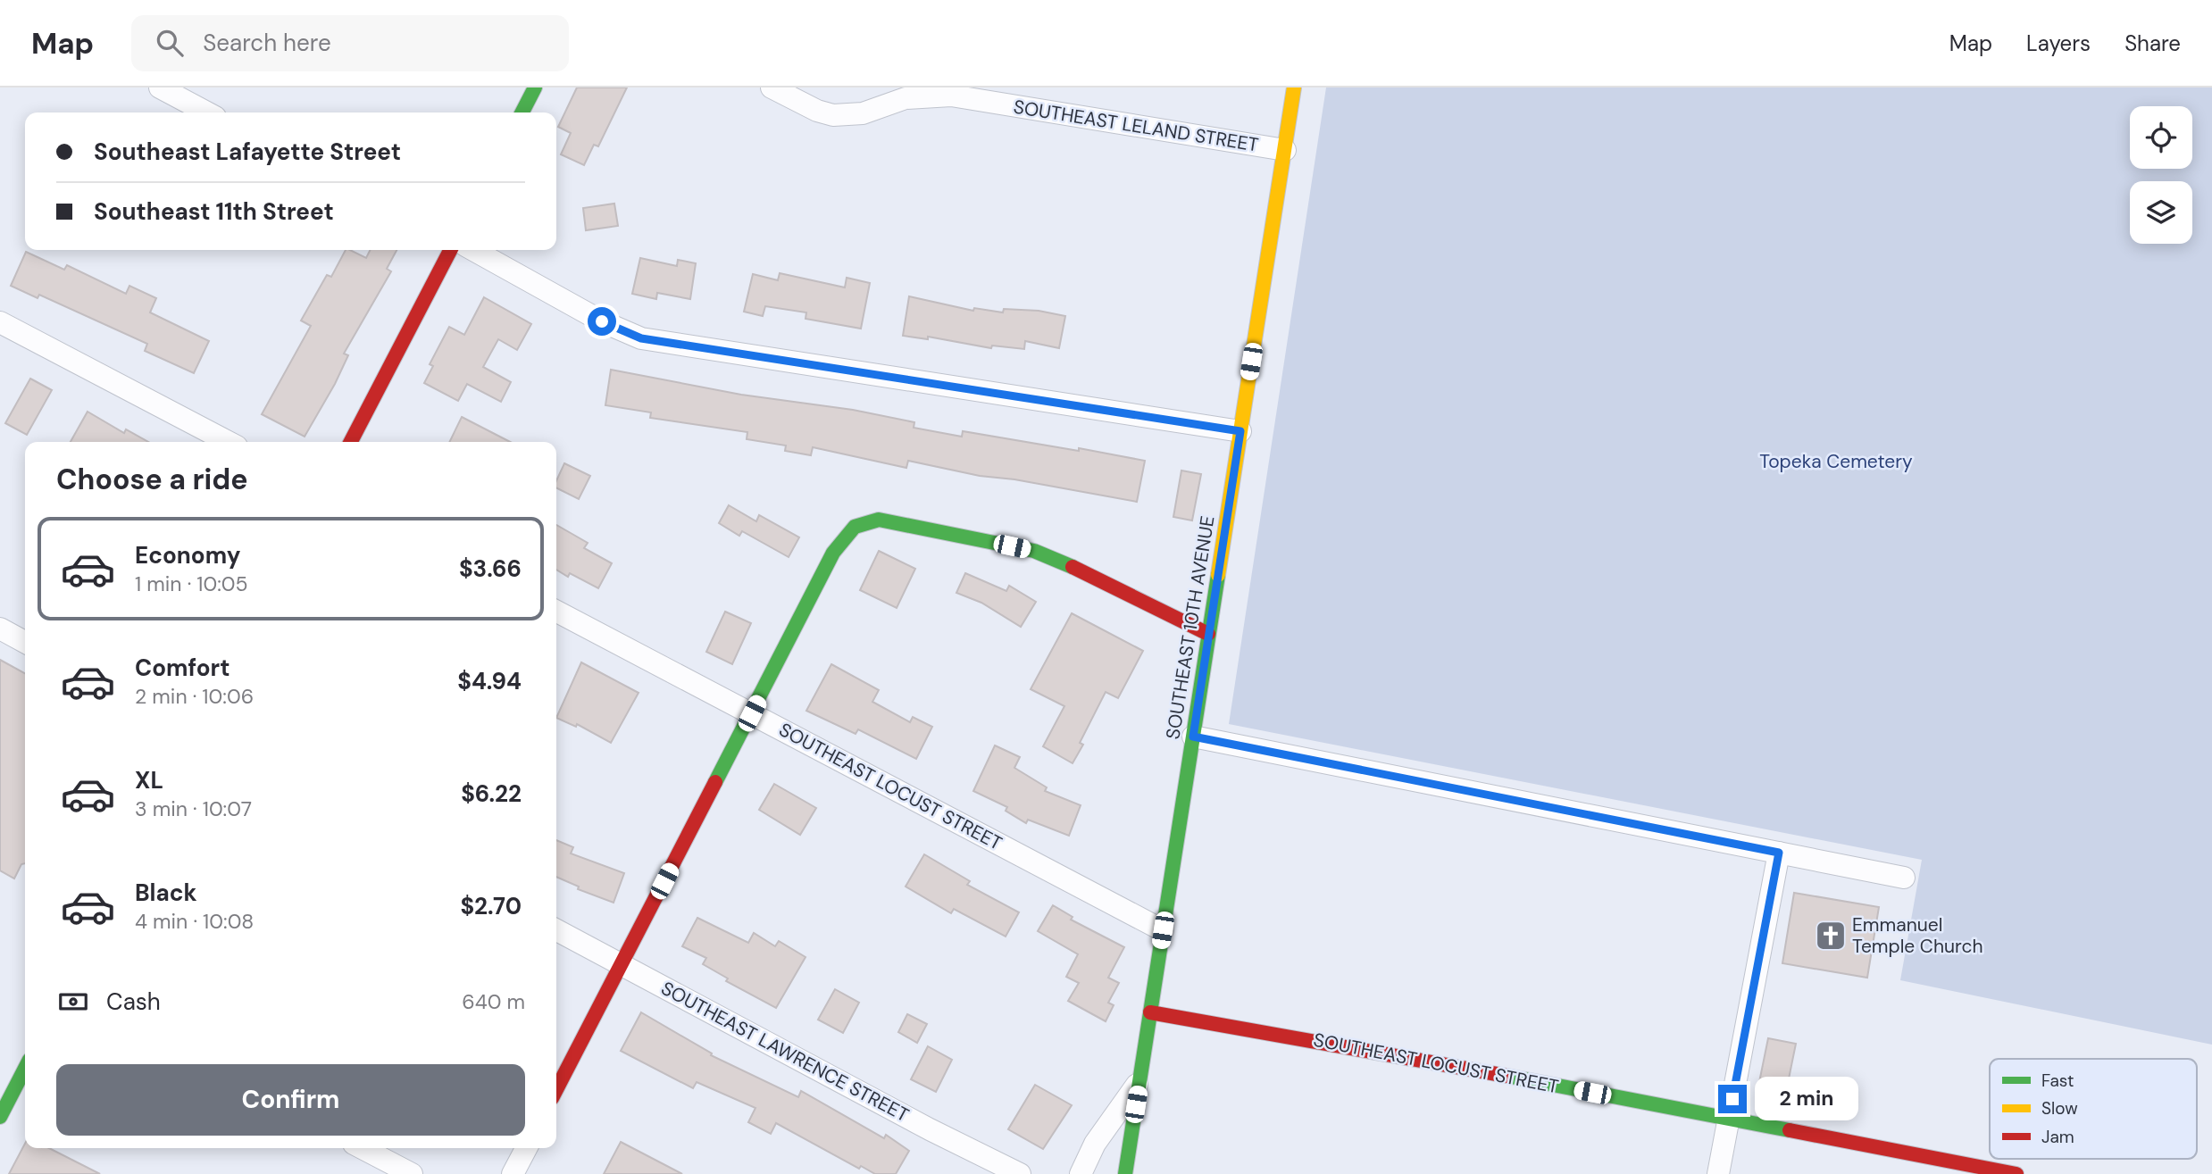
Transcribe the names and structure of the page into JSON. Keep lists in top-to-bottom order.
{
  "streets": {
    "street": [
      "SOUTHEAST LELAND STREET",
      "SOUTHEAST 10TH AVENUE",
      "SOUTHEAST LOCUST STREET",
      "SOUTHEAST LAWRENCE STREET"
    ]
  },
  "crossings": [
    ["SOUTHEAST LELAND STREET", "SOUTHEAST 10TH AVENUE"],
    ["SOUTHEAST 10TH AVENUE", "SOUTHEAST LOCUST STREET"]
  ],
  "parks": ["Topeka Cemetery"],
  "places": {
    "church": ["Emmanuel Temple Church"]
  },
  "legend": ["Fast", "Slow", "Jam"],
  "page": {
    "header": "Map",
    "search": "Search here",
    "nav": ["Map", "Layers", "Share"],
    "banner": ["Southeast Lafayette Street", "Southeast 11th Street"],
    "heading": "Choose a ride",
    "list": [
      {
        "name": "Economy",
        "note": "1 min · 10:05",
        "value": "$3.66"
      },
      {
        "name": "Comfort",
        "note": "2 min · 10:06",
        "value": "$4.94"
      },
      {
        "name": "XL",
        "note": "3 min · 10:07",
        "value": "$6.22"
      },
      {
        "name": "Black",
        "note": "4 min · 10:08",
        "value": "$2.70"
      }
    ],
    "pay": ["Cash", "640 m"],
    "buttons": "Confirm",
    "bubble": "2 min"
  }
}
